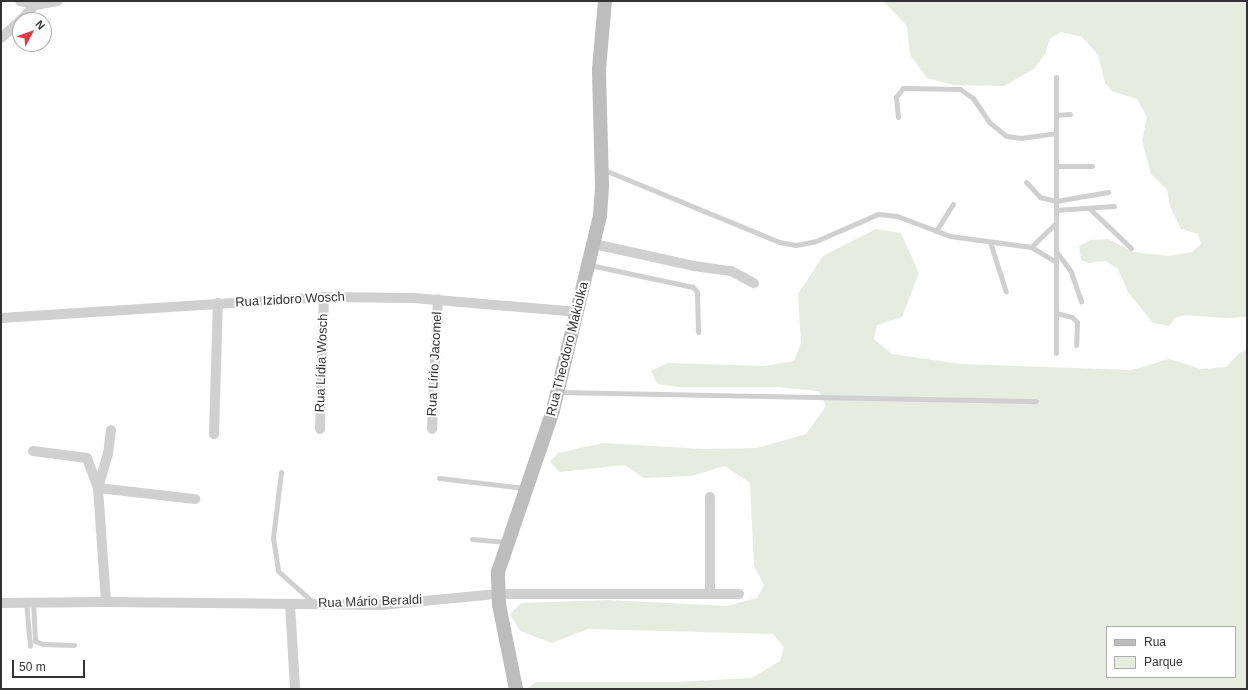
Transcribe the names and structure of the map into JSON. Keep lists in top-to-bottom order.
{
  "streets": {
    "main road": ["Rua Theodoro Makiolka"],
    "street": [
      "Rua Izidoro Wosch",
      "Rua Lídia Wosch",
      "Rua Lírio Jacomel",
      "Rua Mário Beraldi"
    ]
  },
  "crossings": [
    ["Rua Izidoro Wosch", "Rua Theodoro Makiolka"],
    ["Rua Izidoro Wosch", "Rua Lídia Wosch"],
    ["Rua Izidoro Wosch", "Rua Lírio Jacomel"],
    ["Rua Theodoro Makiolka", "Rua Mário Beraldi"]
  ],
  "legend": ["Rua", "Parque"],
  "scale_bar": "50 m",
  "north": "top right"
}
